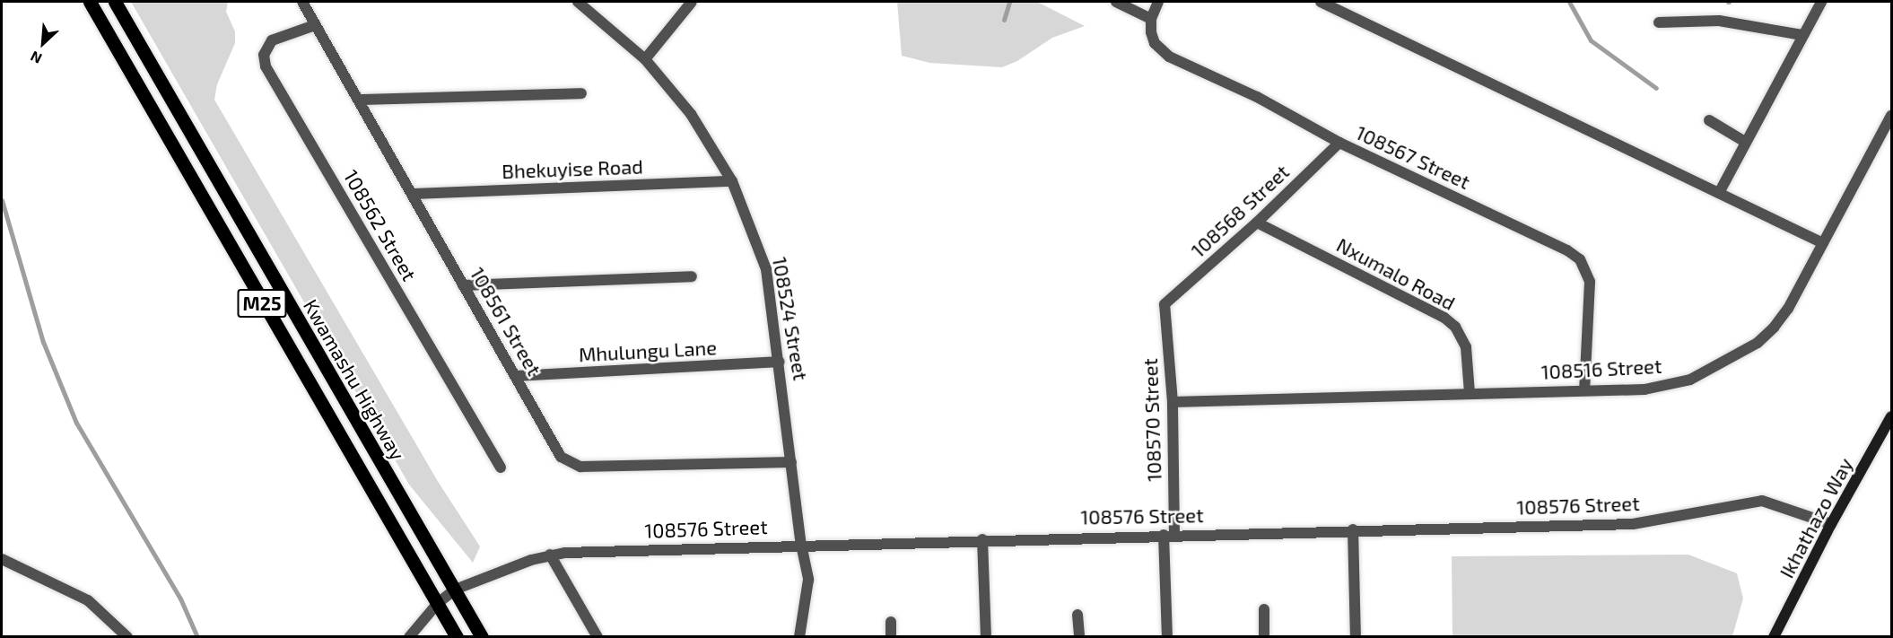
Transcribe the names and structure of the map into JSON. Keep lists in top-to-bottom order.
{
  "streets": {
    "main road": ["M25", "Kwamashu Highway"],
    "street": [
      "108567 Street",
      "Bhekuyise Road",
      "108568 Street",
      "108562 Street",
      "Nxumalo Road",
      "108524 Street",
      "108561 Street",
      "Mhulungu Lane",
      "108516 Street",
      "108570 Street",
      "108576 Street",
      "Ikhathazo Way"
    ]
  },
  "crossings": [
    ["108567 Street", "108568 Street"],
    ["108567 Street", "108516 Street"],
    ["Bhekuyise Road", "108524 Street"],
    ["Bhekuyise Road", "108561 Street"],
    ["108568 Street", "Nxumalo Road"],
    ["108568 Street", "108570 Street"],
    ["108562 Street", "108561 Street"],
    ["Nxumalo Road", "108516 Street"],
    ["108524 Street", "108561 Street"],
    ["108524 Street", "Mhulungu Lane"],
    ["108524 Street", "108576 Street"],
    ["108561 Street", "Mhulungu Lane"],
    ["108516 Street", "108570 Street"],
    ["Kwamashu Highway", "108576 Street"],
    ["108570 Street", "108576 Street"],
    ["108576 Street", "Ikhathazo Way"]
  ],
  "north": "bottom left"
}
